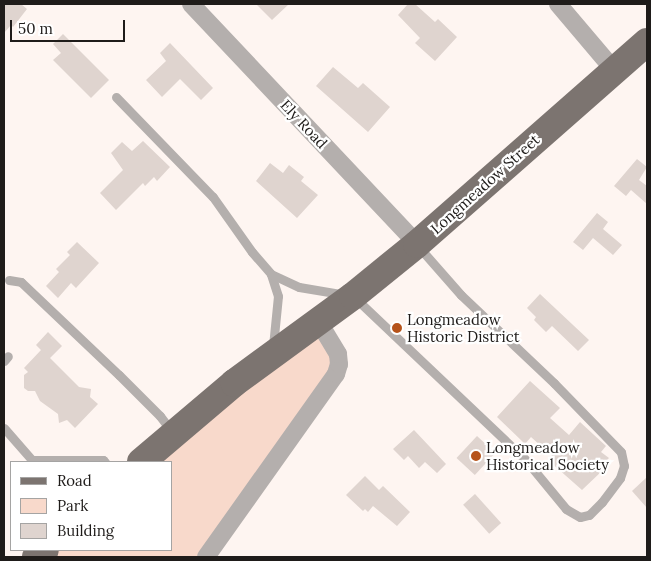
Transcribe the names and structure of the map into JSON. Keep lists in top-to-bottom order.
{
  "streets": {
    "main road": ["Longmeadow Street"],
    "street": ["Ely Road"]
  },
  "crossings": [
    ["Ely Road", "Longmeadow Street"]
  ],
  "places": ["Longmeadow Historic District", "Longmeadow Historical Society"],
  "legend": ["Road", "Park", "Building"],
  "scale_bar": "50 m"
}
